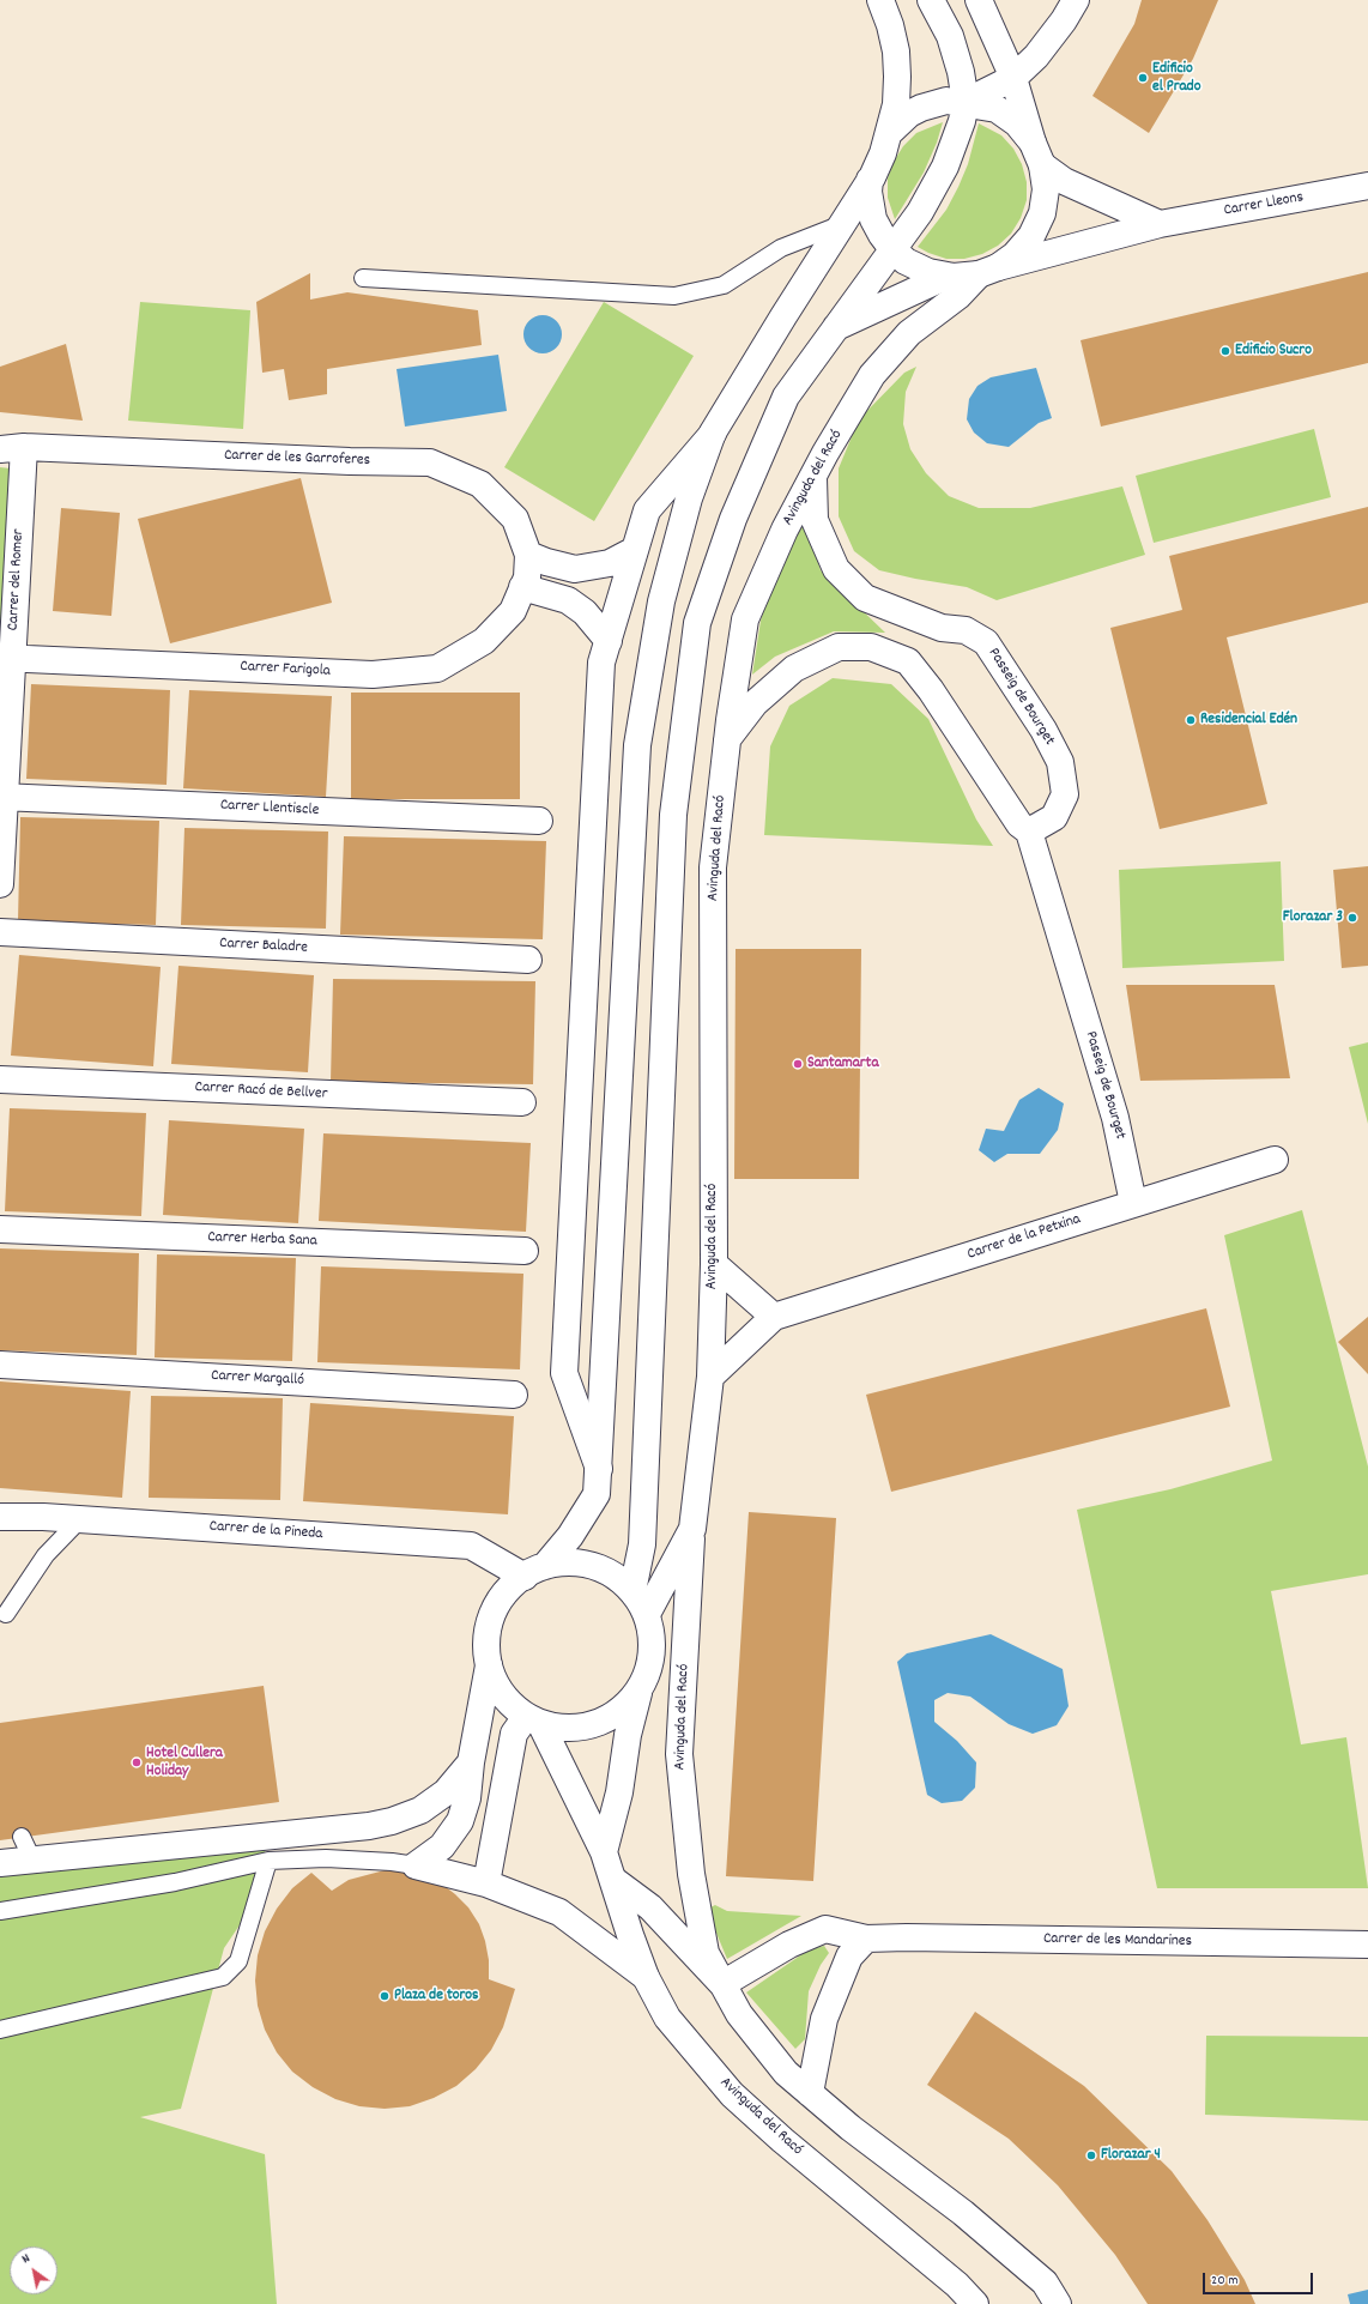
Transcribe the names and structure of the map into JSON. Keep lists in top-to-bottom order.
{
  "streets": {
    "street": [
      "Carrer Lleons",
      "Carrer de les Garroferes",
      "Avinguda del Racó",
      "Carrer del Romer",
      "Carrer Farigola",
      "Passeig de Bourget",
      "Carrer Llentiscle",
      "Carrer Baladre",
      "Carrer Racó de Bellver",
      "Carrer de la Petxina",
      "Carrer Herba Sana",
      "Carrer Margalló",
      "Carrer de la Pineda",
      "Carrer de les Mandarines"
    ]
  },
  "crossings": [
    ["Carrer Lleons", "Avinguda del Racó"],
    ["Carrer de les Garroferes", "Carrer del Romer"],
    ["Carrer de les Garroferes", "Carrer Farigola"],
    ["Avinguda del Racó", "Passeig de Bourget"],
    ["Avinguda del Racó", "Carrer de la Petxina"],
    ["Avinguda del Racó", "Carrer de la Pineda"],
    ["Avinguda del Racó", "Carrer de les Mandarines"],
    ["Carrer del Romer", "Carrer Farigola"],
    ["Carrer del Romer", "Carrer Llentiscle"],
    ["Passeig de Bourget", "Carrer de la Petxina"]
  ],
  "places": [
    "Edificio el Prado",
    "Edificio Sucro",
    "Residencial Edén",
    "Florazar 3",
    "Santamarta",
    "Hotel Cullera Holiday",
    "Plaza de toros",
    "Florazar 4"
  ],
  "scale_bar": "20 m",
  "north": "top left"
}
